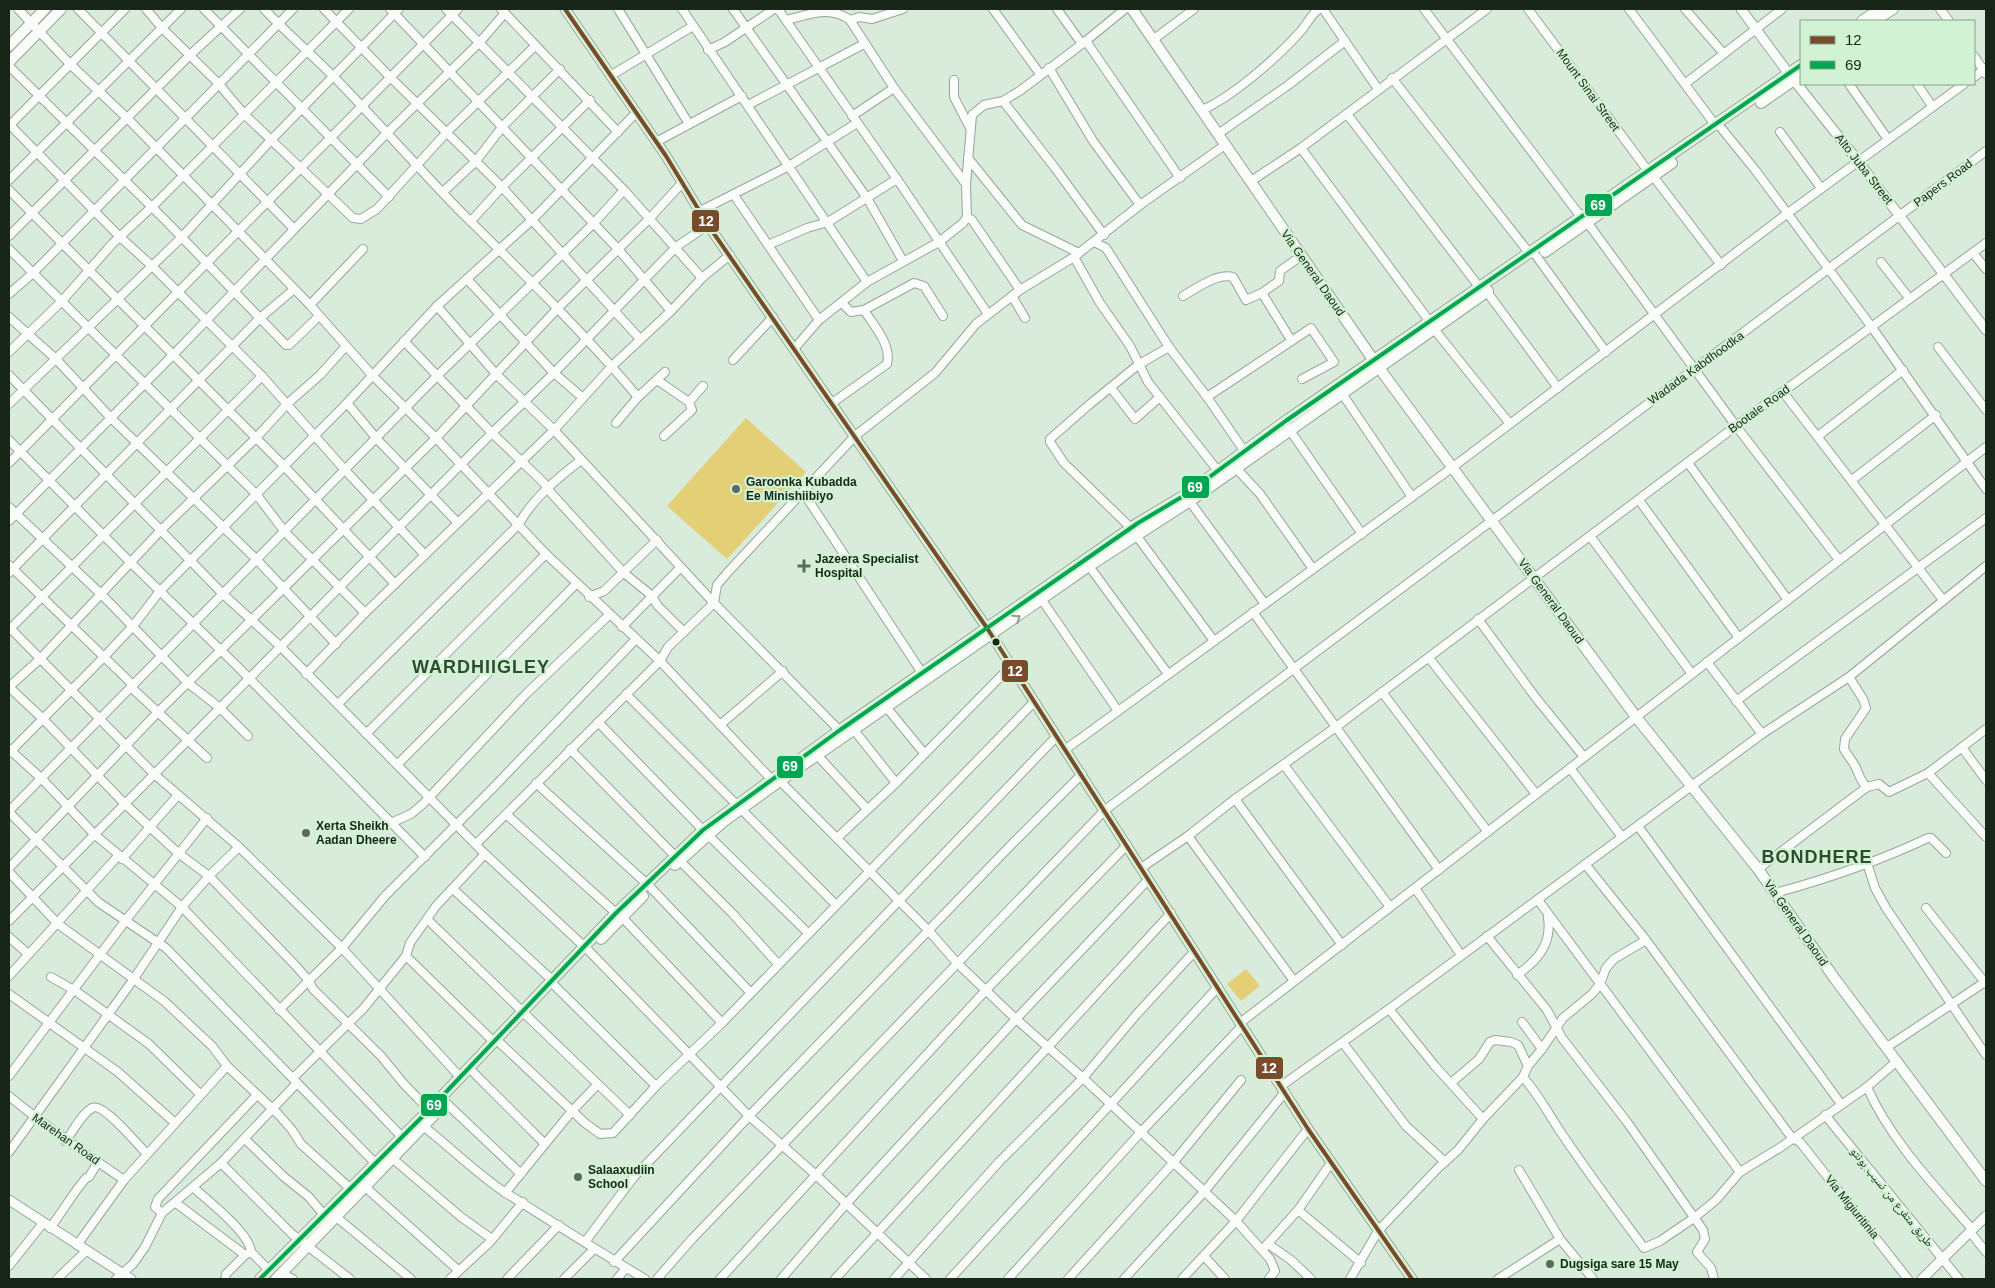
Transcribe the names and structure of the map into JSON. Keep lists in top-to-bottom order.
{
  "streets": {
    "main road": ["Via General Daoud"],
    "street": [
      "Mount Sinai Street",
      "Alto Juba Street",
      "Papers Road",
      "Wadada Kabdhoodka",
      "Bootale Road",
      "Marehan Road",
      "طريق متفرع من نسيب بونتو",
      "Via Migiuritinia"
    ]
  },
  "crossings": [
    ["Alto Juba Street", "Papers Road"],
    ["Alto Juba Street", "Wadada Kabdhoodka"],
    ["Alto Juba Street", "Bootale Road"],
    ["Papers Road", "Wadada Kabdhoodka"],
    ["Via General Daoud", "Wadada Kabdhoodka"],
    ["Via General Daoud", "Bootale Road"]
  ],
  "districts": ["WARDHIIGLEY", "BONDHERE"],
  "places": {
    "other": [
      "Garoonka Kubadda Ee Minishiibiyo",
      "Xerta Sheikh Aadan Dheere",
      "Salaaxudiin School",
      "Dugsiga sare 15 May"
    ],
    "health": ["Jazeera Specialist Hospital"]
  },
  "lines": ["transit line 12", "transit line 69"],
  "legend": ["12", "69"]
}
